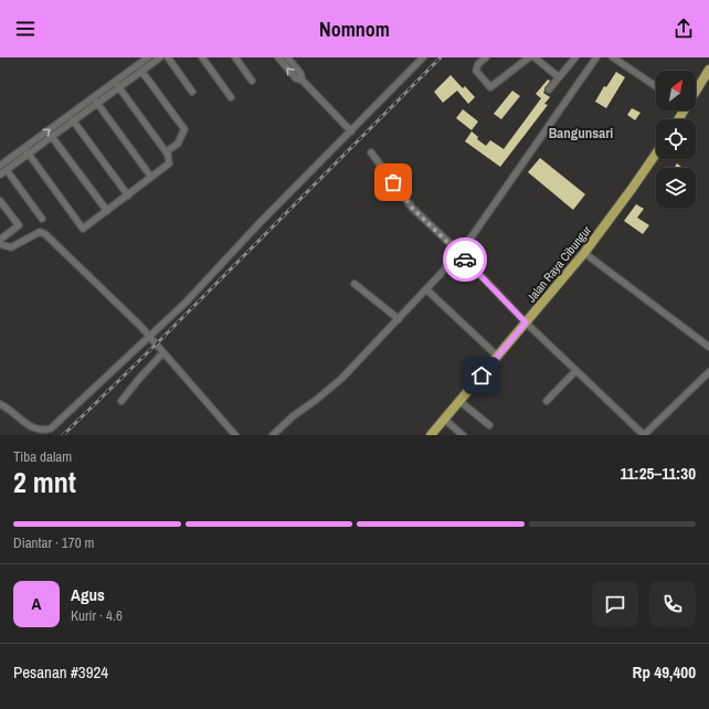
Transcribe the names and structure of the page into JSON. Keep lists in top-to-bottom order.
{
  "streets": {
    "highway": ["Jalan Raya Cibungur"]
  },
  "districts": ["Bangunsari"],
  "north": "top right",
  "page": {
    "header": "Nomnom",
    "heading": ["2 mnt", "Tiba dalam", "11:25–11:30"],
    "panel": [
      "Agus",
      "Kurir · 4.6",
      "Pesanan #3924",
      "Rp 49,400"
    ],
    "bar": "Diantar · 170 m",
    "round": "A"
  }
}
